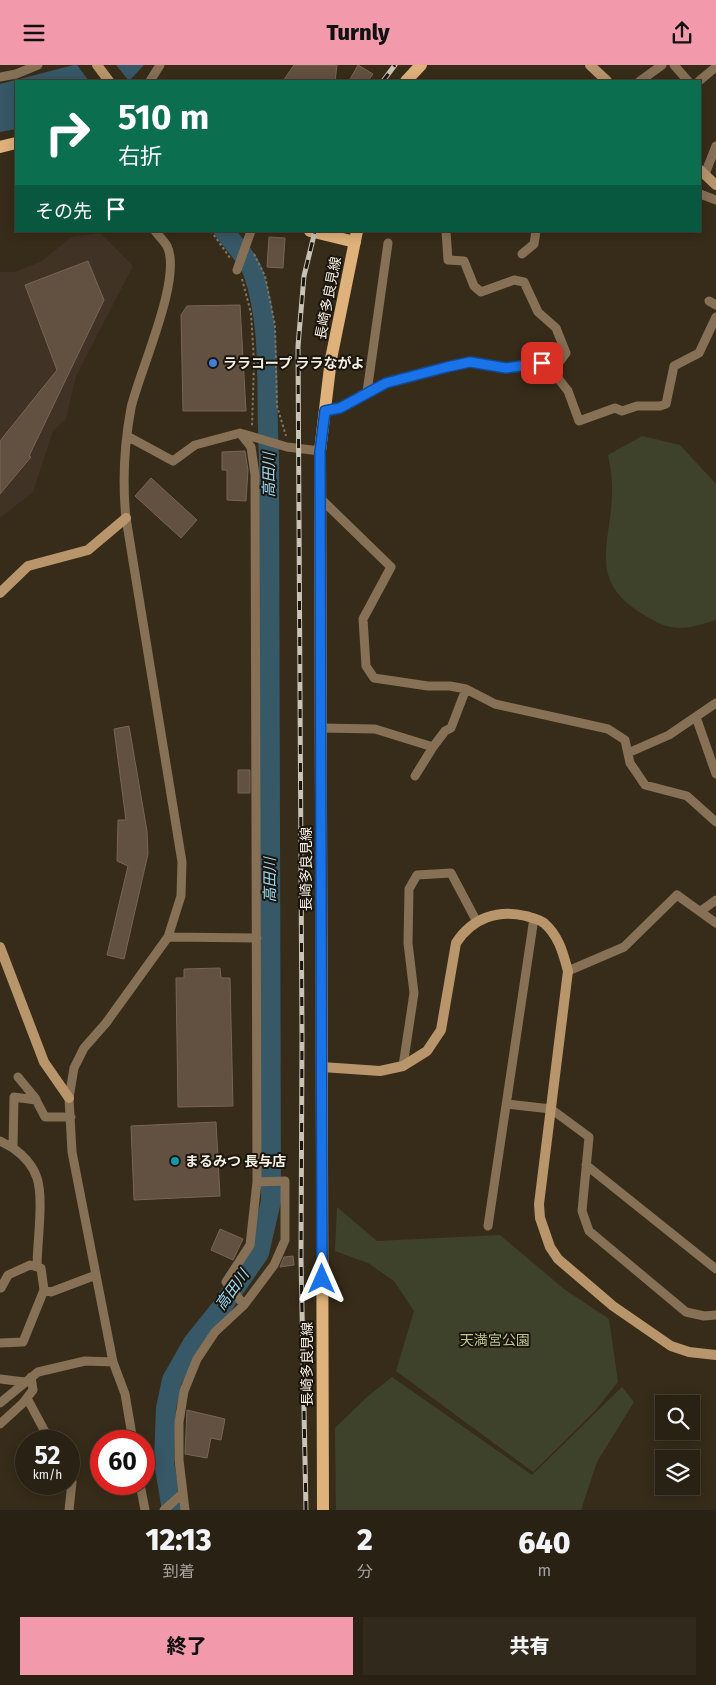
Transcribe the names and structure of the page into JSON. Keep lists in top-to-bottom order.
{
  "streets": {
    "main road": ["長崎多良見線"]
  },
  "water": ["高田川"],
  "parks": ["天満宮公園"],
  "places": ["ララコープ ララながよ", "まるみつ 長与店"],
  "page": {
    "header": "Turnly",
    "turn": ["510 m", "右折"],
    "then": "その先",
    "speed": "52 km/h",
    "limit": "60",
    "eta": [
      "12:13",
      "到着",
      "2",
      "分",
      "640",
      "m"
    ],
    "buttons": ["終了", "共有"]
  }
}
